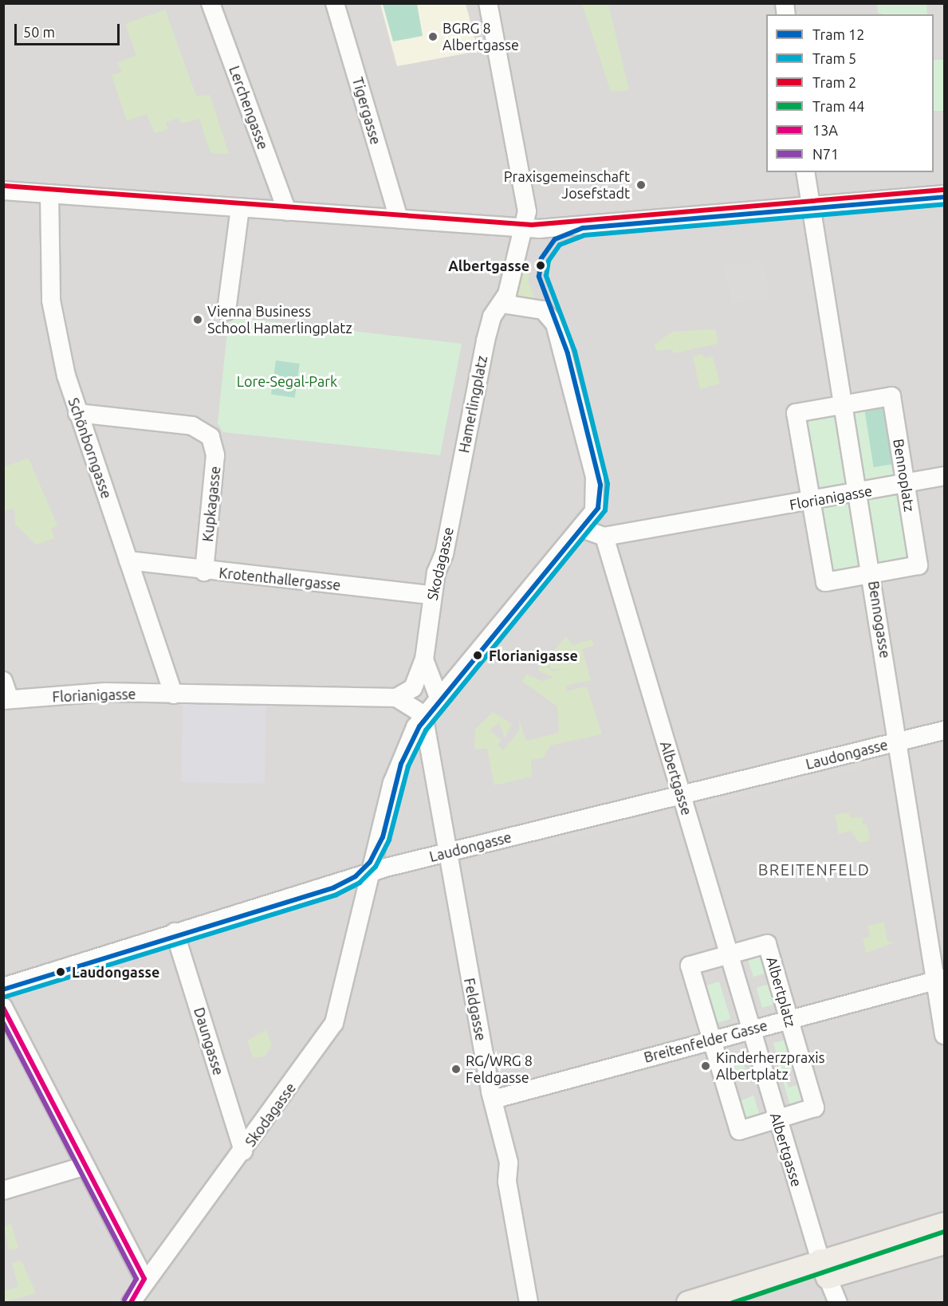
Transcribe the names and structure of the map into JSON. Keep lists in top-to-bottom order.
{
  "streets": {
    "street": [
      "Lerchengasse",
      "Tigergasse",
      "Hamerlingplatz",
      "Schönborngasse",
      "Bennoplatz",
      "Florianigasse",
      "Kupkagasse",
      "Skodagasse",
      "Krotenthallergasse",
      "Bennogasse",
      "Laudongasse",
      "Albertgasse",
      "Albertplatz",
      "Feldgasse",
      "Daungasse",
      "Breitenfelder Gasse"
    ]
  },
  "crossings": [
    ["Hamerlingplatz", "Skodagasse"],
    ["Schönborngasse", "Florianigasse"],
    ["Schönborngasse", "Kupkagasse"],
    ["Schönborngasse", "Krotenthallergasse"],
    ["Bennoplatz", "Florianigasse"],
    ["Bennoplatz", "Bennogasse"],
    ["Florianigasse", "Skodagasse"],
    ["Florianigasse", "Bennogasse"],
    ["Florianigasse", "Albertgasse"],
    ["Kupkagasse", "Krotenthallergasse"],
    ["Skodagasse", "Krotenthallergasse"],
    ["Skodagasse", "Laudongasse"],
    ["Skodagasse", "Feldgasse"],
    ["Skodagasse", "Daungasse"],
    ["Bennogasse", "Laudongasse"],
    ["Bennogasse", "Breitenfelder Gasse"],
    ["Laudongasse", "Albertgasse"],
    ["Laudongasse", "Feldgasse"],
    ["Laudongasse", "Daungasse"],
    ["Albertgasse", "Albertplatz"],
    ["Albertgasse", "Breitenfelder Gasse"],
    ["Albertplatz", "Breitenfelder Gasse"],
    ["Feldgasse", "Breitenfelder Gasse"]
  ],
  "districts": ["BREITENFELD"],
  "parks": ["Lore-Segal-Park"],
  "places": [
    "BGRG 8 Albertgasse",
    "Praxisgemeinschaft Josefstadt",
    "Albertgasse",
    "Vienna Business School Hamerlingplatz",
    "Florianigasse",
    "Laudongasse",
    "Kinderherzpraxis Albertplatz",
    "RG/WRG 8 Feldgasse"
  ],
  "lines": [
    "tram line 2",
    "tram line 12",
    "tram line 5",
    "transit line 13A",
    "transit line N71",
    "tram line 44"
  ],
  "legend": [
    "Tram 12",
    "Tram 5",
    "Tram 2",
    "Tram 44",
    "13A",
    "N71"
  ],
  "scale_bar": "50 m"
}
